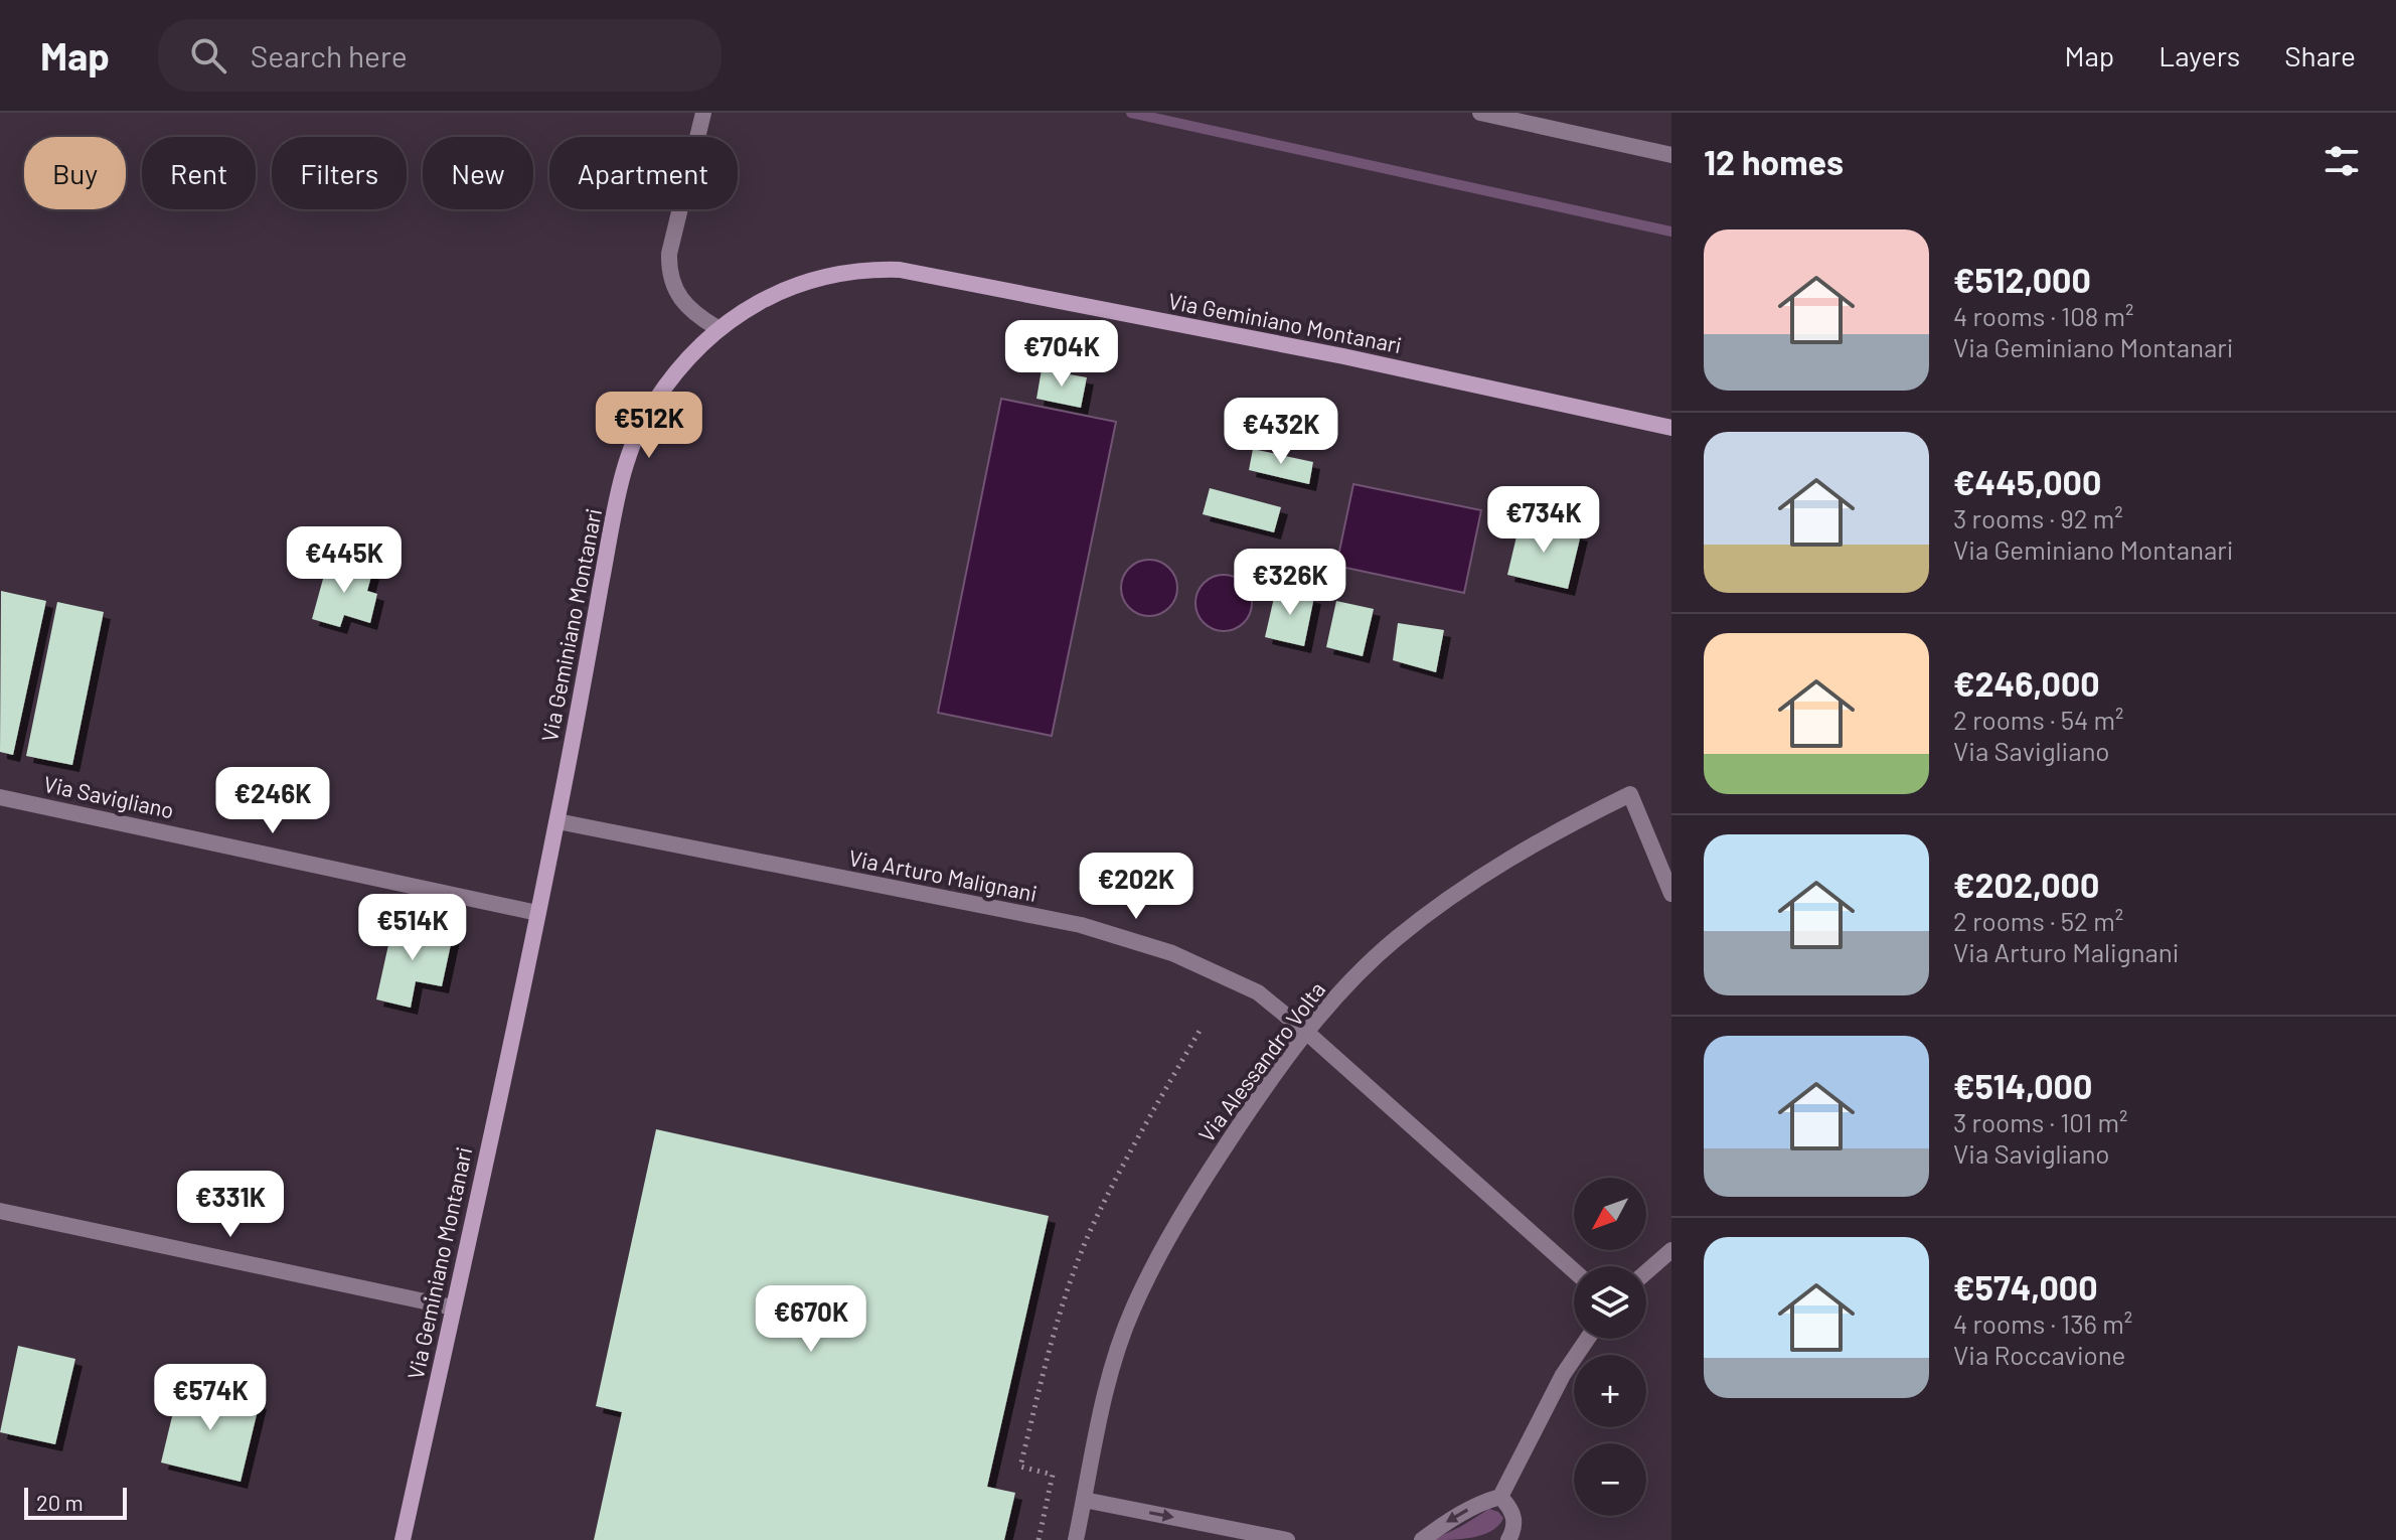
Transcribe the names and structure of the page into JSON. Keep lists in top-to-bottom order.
{
  "streets": {
    "street": [
      "Via Geminiano Montanari",
      "Via Savigliano",
      "Via Arturo Malignani",
      "Via Alessandro Volta"
    ]
  },
  "crossings": [
    ["Via Geminiano Montanari", "Via Savigliano"],
    ["Via Geminiano Montanari", "Via Arturo Malignani"],
    ["Via Arturo Malignani", "Via Alessandro Volta"]
  ],
  "scale_bar": "20 m",
  "north": "bottom left",
  "page": {
    "header": "Map",
    "search": "Search here",
    "nav": ["Map", "Layers", "Share"],
    "heading": "12 homes",
    "chip": [
      "Buy",
      "Rent",
      "Filters",
      "New",
      "Apartment"
    ],
    "list": [
      {
        "name": "€512,000",
        "note": "4 rooms · 108 m² · Via Geminiano Montanari"
      },
      {
        "name": "€445,000",
        "note": "3 rooms · 92 m² · Via Geminiano Montanari"
      },
      {
        "name": "€246,000",
        "note": "2 rooms · 54 m² · Via Savigliano"
      },
      {
        "name": "€202,000",
        "note": "2 rooms · 52 m² · Via Arturo Malignani"
      },
      {
        "name": "€514,000",
        "note": "3 rooms · 101 m² · Via Savigliano"
      },
      {
        "name": "€574,000",
        "note": "4 rooms · 136 m² · Via Roccavione"
      }
    ],
    "price": [
      "€704K",
      "€512K",
      "€432K",
      "€734K",
      "€445K",
      "€326K",
      "€246K",
      "€202K",
      "€514K",
      "€331K",
      "€670K",
      "€574K"
    ],
    "map_buttons": ["+", "−"],
    "scale": "20 m"
  }
}
